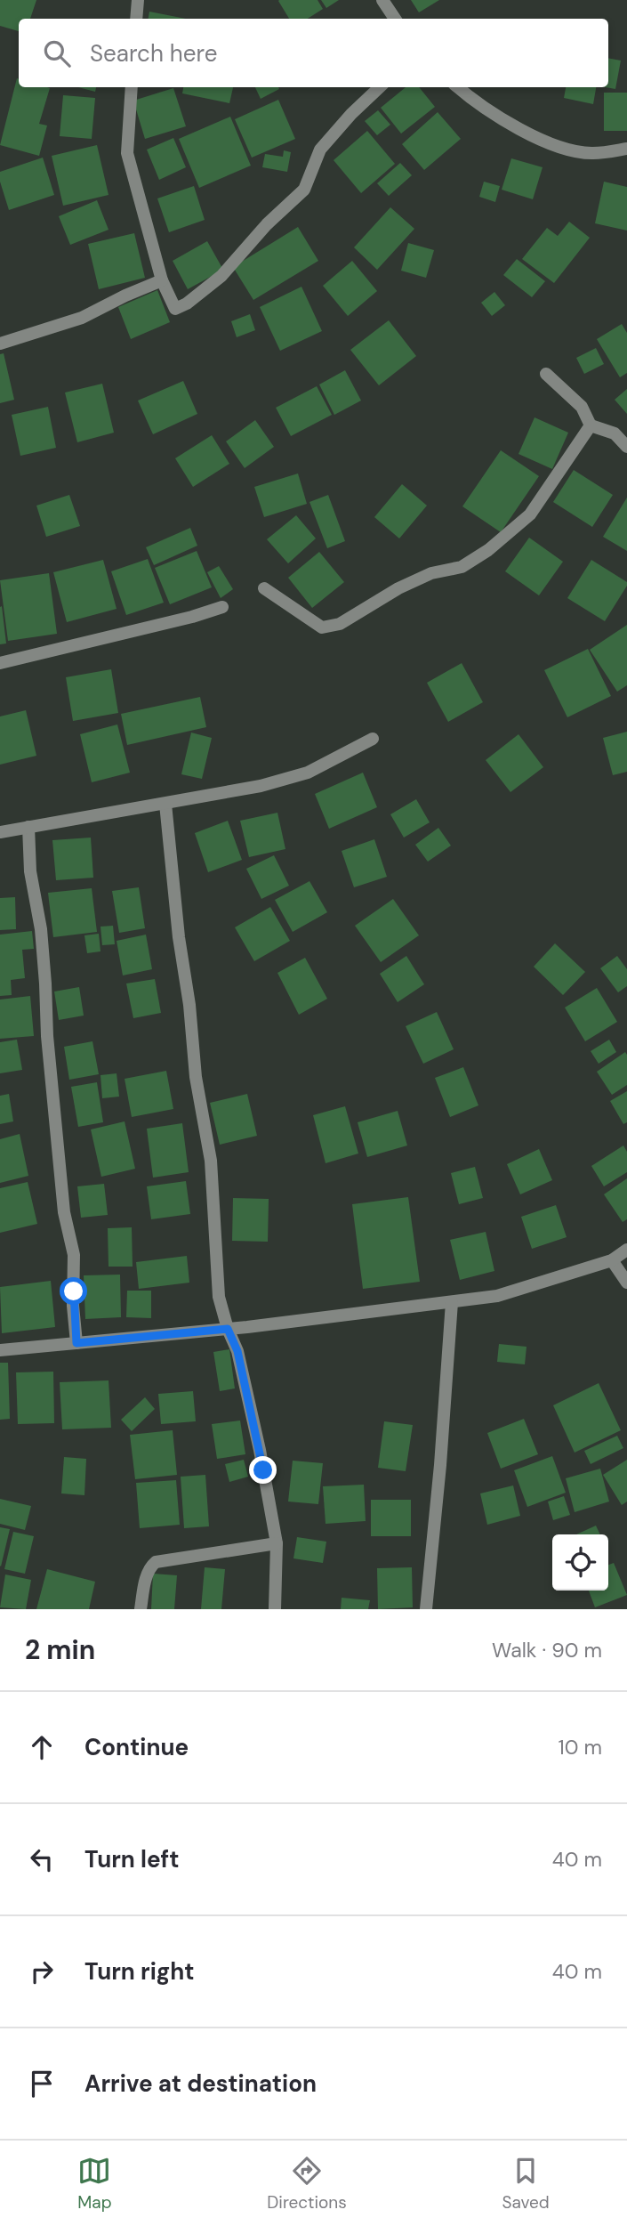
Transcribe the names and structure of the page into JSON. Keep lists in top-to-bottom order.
{
  "page": {
    "search": "Search here",
    "heading": ["2 min", "Walk · 90 m"],
    "list": [
      ["Continue", "10 m"],
      ["Turn left", "40 m"],
      ["Turn right", "40 m"],
      "Arrive at destination"
    ],
    "nav": ["Map", "Directions", "Saved"]
  }
}
